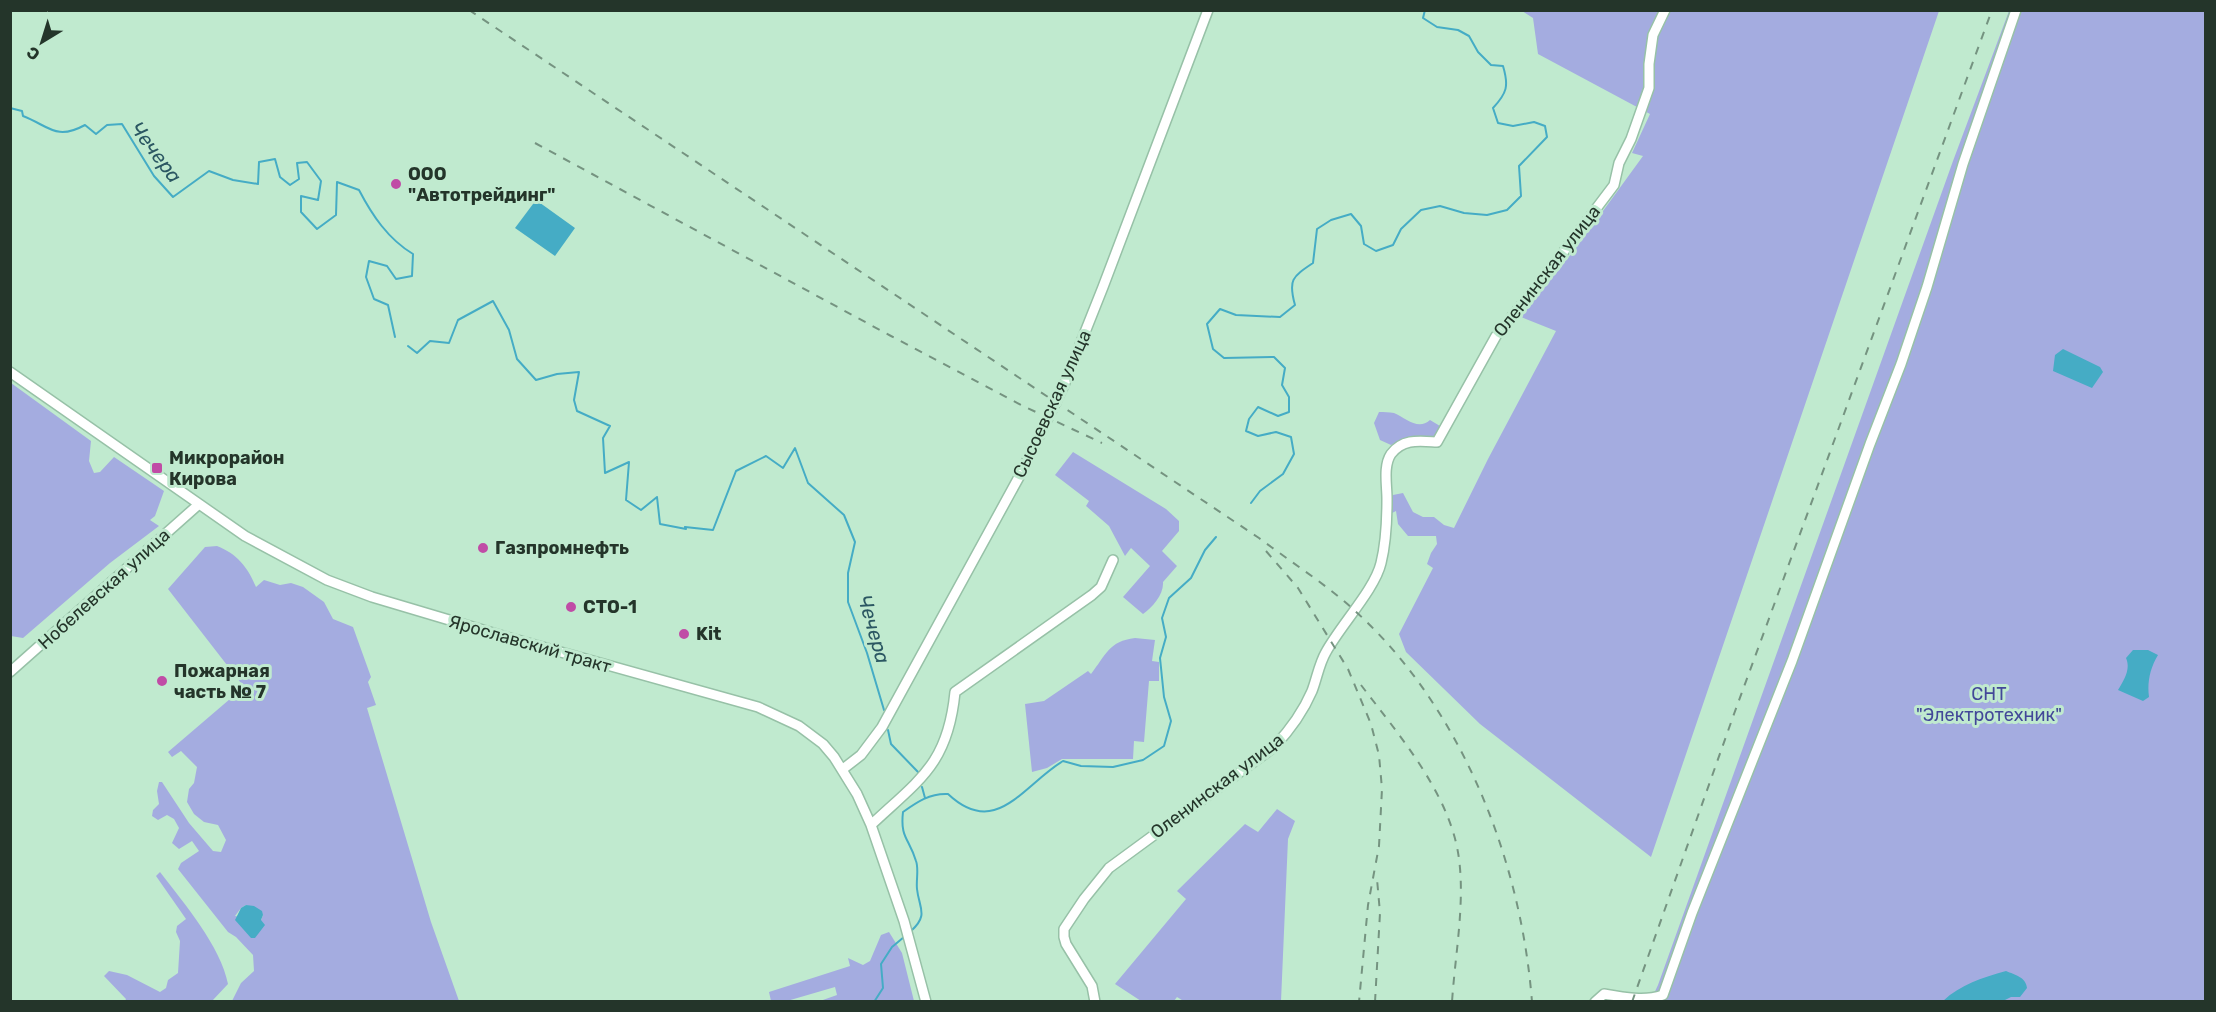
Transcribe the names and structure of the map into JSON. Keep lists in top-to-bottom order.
{
  "streets": {
    "street": [
      "Оленинская улица",
      "Сысоевская улица",
      "Нобелевская улица",
      "Ярославский тракт"
    ]
  },
  "crossings": [
    ["Сысоевская улица", "Ярославский тракт"],
    ["Нобелевская улица", "Ярославский тракт"]
  ],
  "water": ["Чечера"],
  "parks": ["СНТ \"Электротехник\""],
  "places": {
    "other": [
      "ООО \"Автотрейдинг\"",
      "Газпромнефть",
      "СТО-1",
      "Kit",
      "Пожарная часть № 7"
    ],
    "transit": ["Микрорайон Кирова"]
  },
  "north": "bottom left"
}
